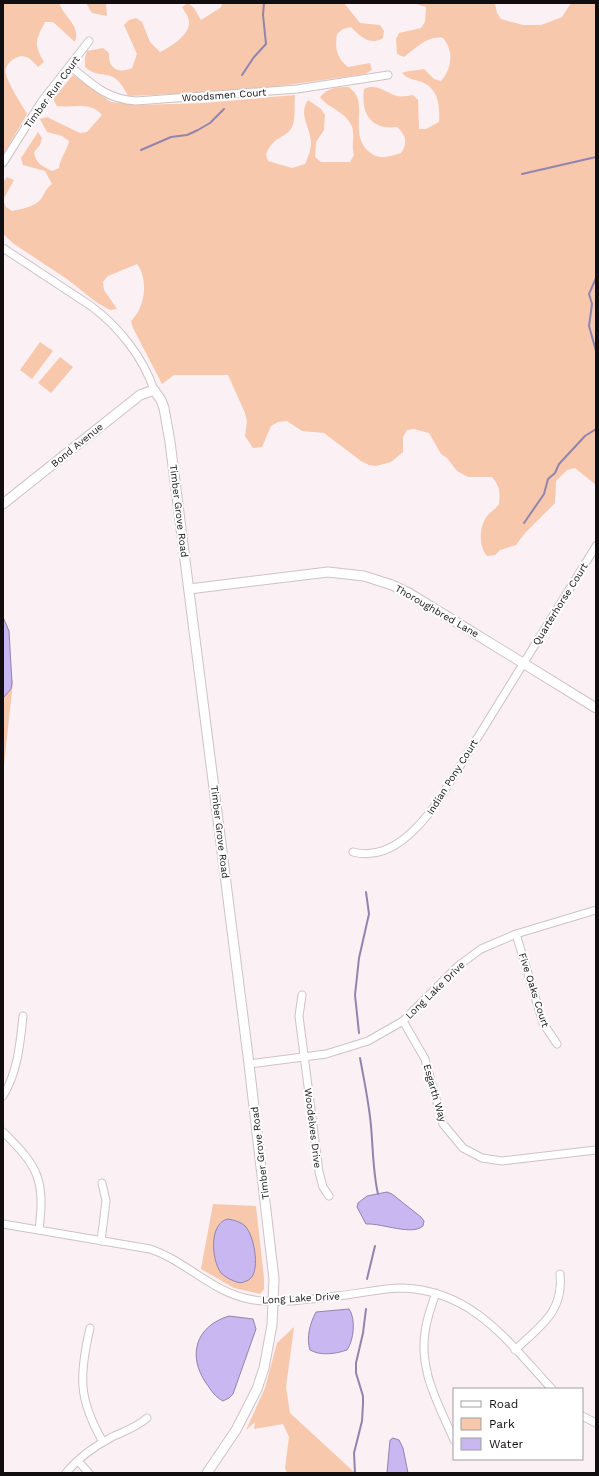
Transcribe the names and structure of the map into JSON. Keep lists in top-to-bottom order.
{
  "streets": {
    "street": [
      "Timber Run Court",
      "Woodsmen Court",
      "Bond Avenue",
      "Timber Grove Road",
      "Quarterhorse Court",
      "Thoroughbred Lane",
      "Indian Pony Court",
      "Long Lake Drive",
      "Five Oaks Court",
      "Esgarth Way",
      "Woodelves Drive"
    ]
  },
  "crossings": [
    ["Timber Run Court", "Woodsmen Court"],
    ["Bond Avenue", "Timber Grove Road"],
    ["Timber Grove Road", "Thoroughbred Lane"],
    ["Timber Grove Road", "Long Lake Drive"],
    ["Quarterhorse Court", "Thoroughbred Lane"],
    ["Quarterhorse Court", "Indian Pony Court"],
    ["Thoroughbred Lane", "Indian Pony Court"],
    ["Long Lake Drive", "Five Oaks Court"],
    ["Long Lake Drive", "Esgarth Way"],
    ["Long Lake Drive", "Woodelves Drive"]
  ],
  "legend": ["Road", "Park", "Water"]
}
